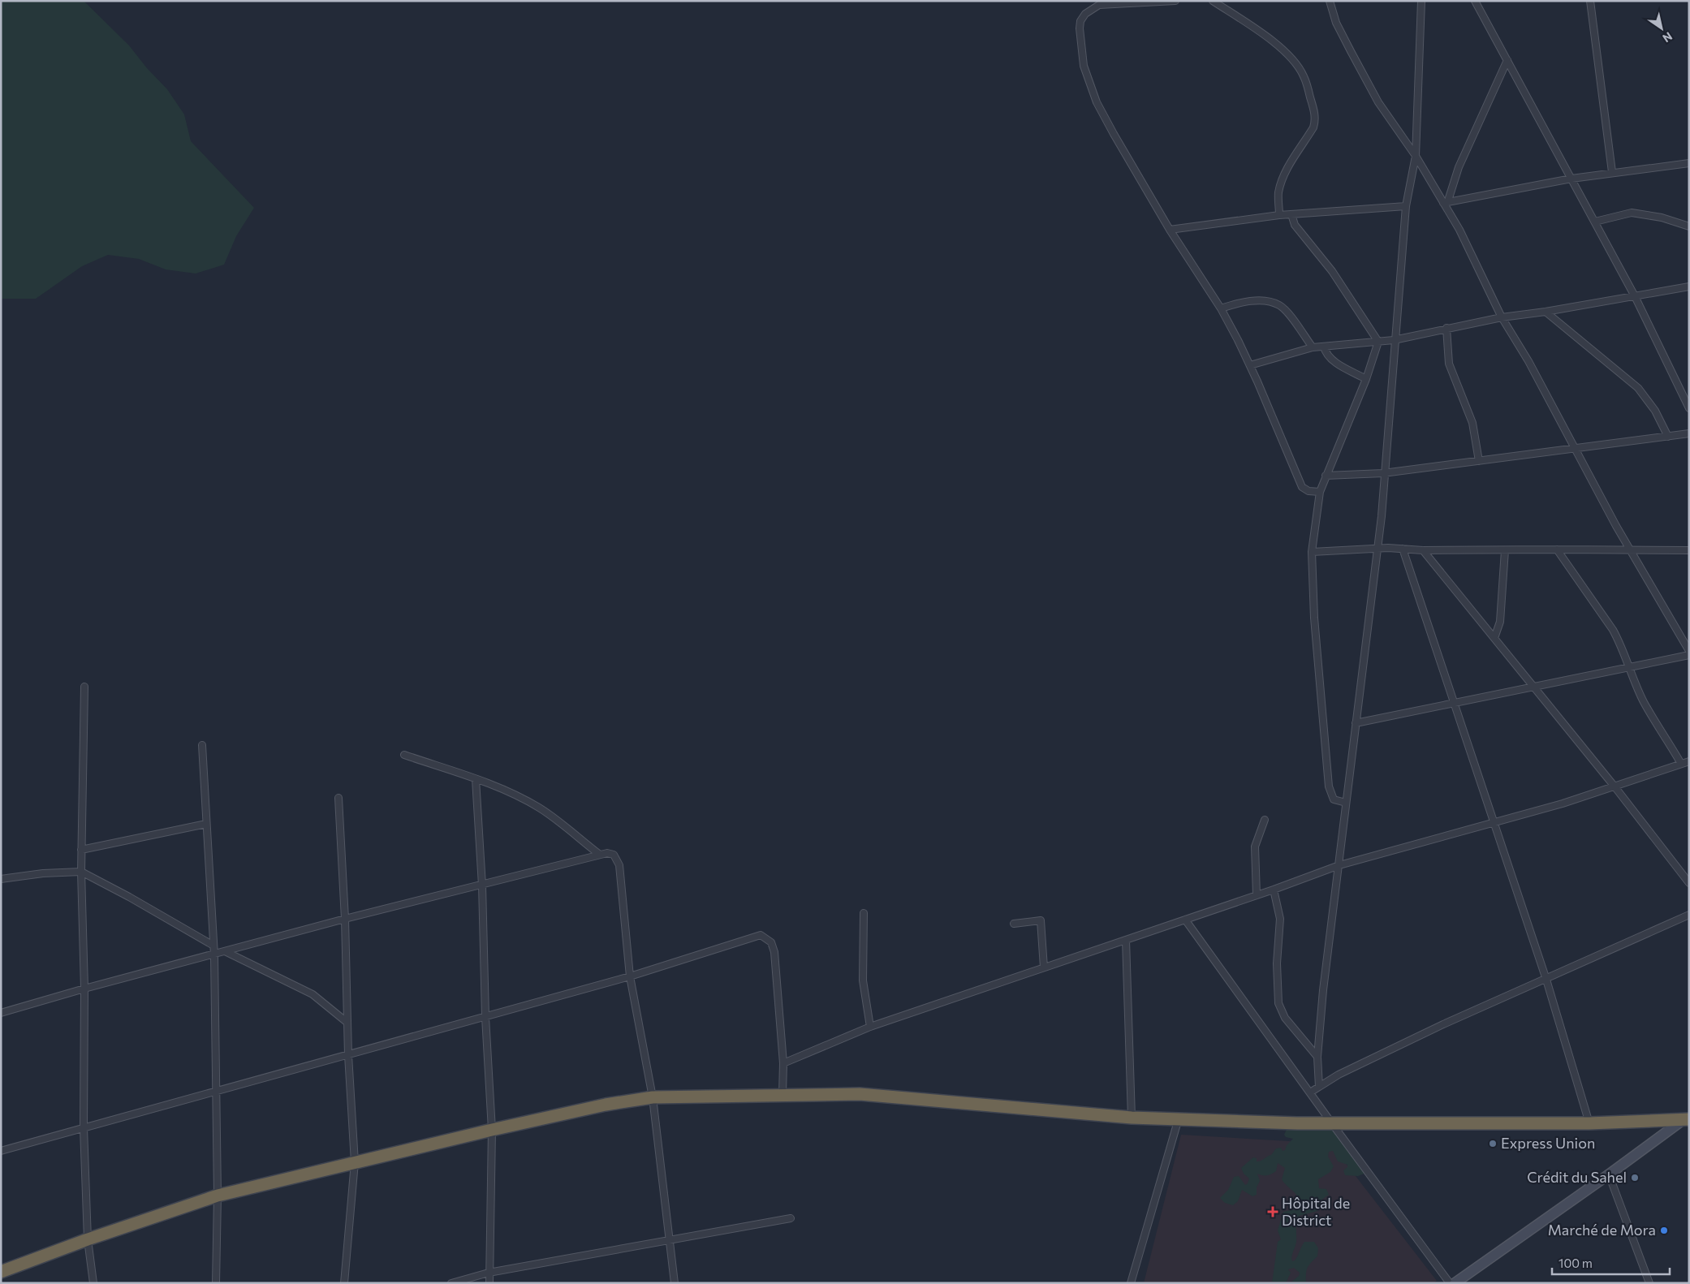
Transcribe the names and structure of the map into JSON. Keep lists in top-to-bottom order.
{
  "places": {
    "other": ["Express Union", "Crédit du Sahel", "Marché de Mora"],
    "health": ["Hôpital de District"]
  },
  "scale_bar": "100 m",
  "north": "bottom right"
}
